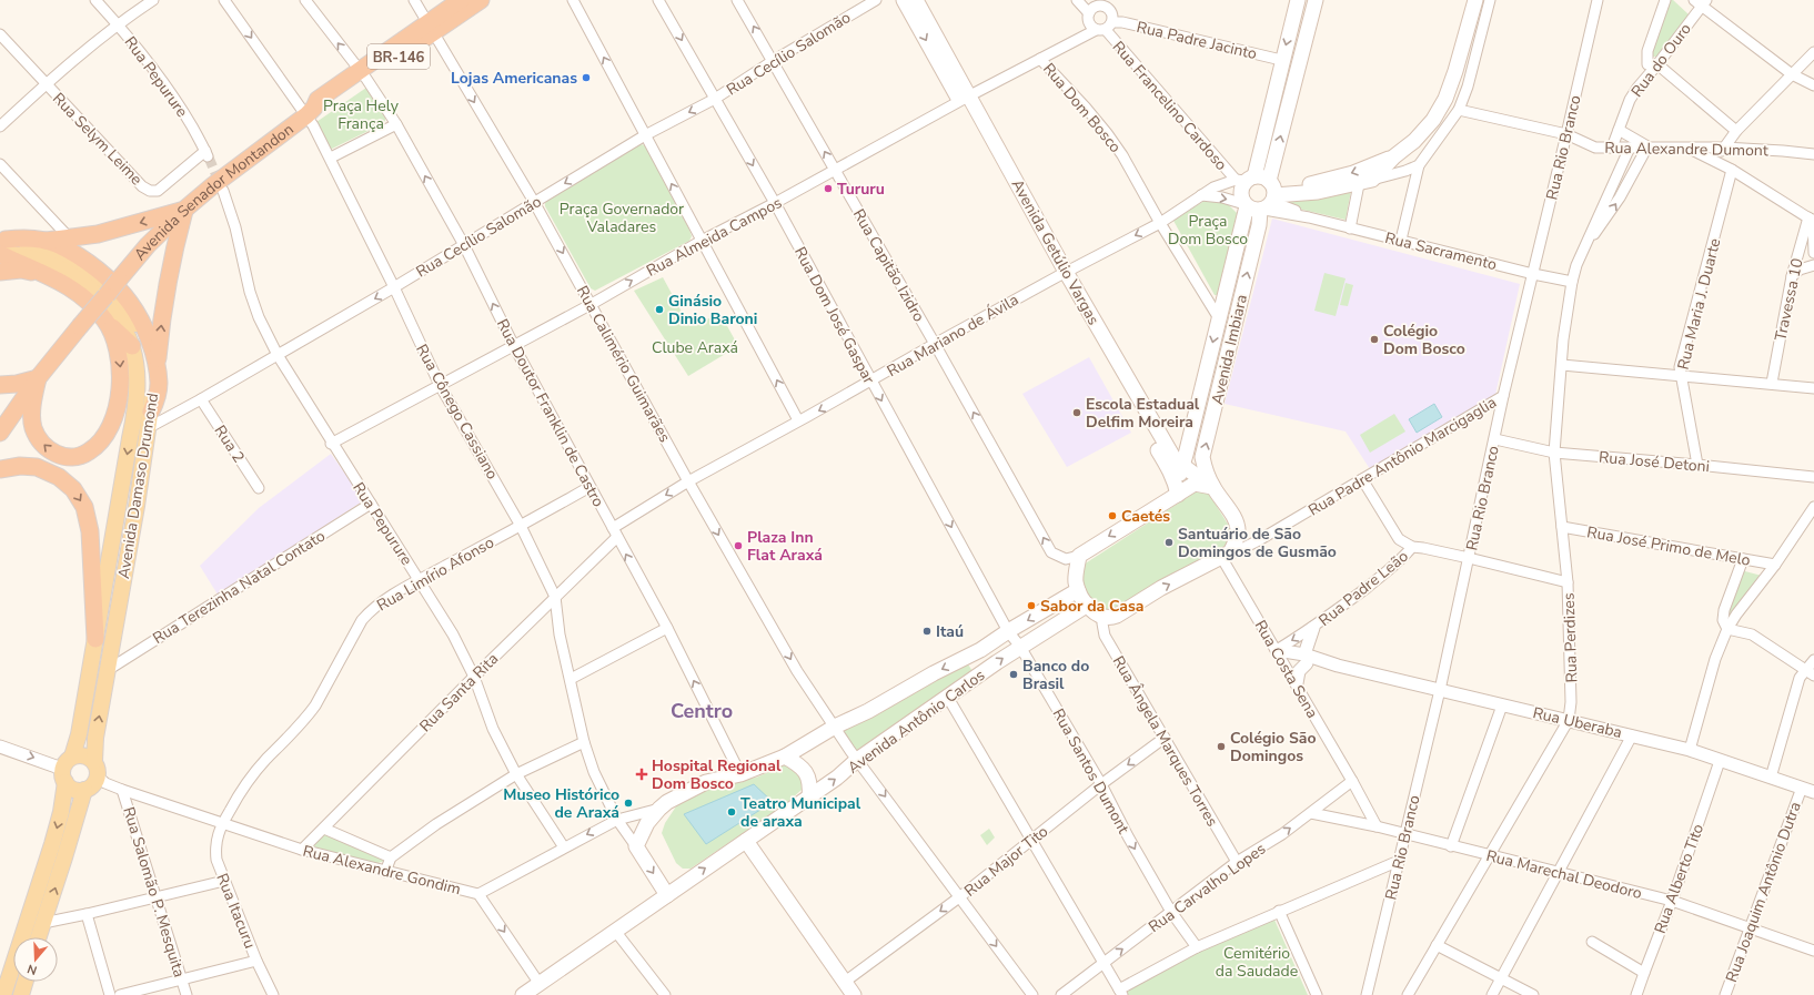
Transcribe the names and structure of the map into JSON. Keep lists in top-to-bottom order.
{
  "streets": {
    "highway": ["BR-146", "Avenida Senador Montandon"],
    "main road": [
      "Avenida Getúlio Vargas",
      "Avenida Imbiara",
      "Avenida Damaso Drumond",
      "Avenida Antônio Carlos"
    ],
    "street": [
      "Rua Padre Jacinto",
      "Rua Cecílio Salomão",
      "Rua do Ouro",
      "Rua Pepurure",
      "Rua Francelino Cardoso",
      "Rua Dom Bosco",
      "Rua Selym Leime",
      "Rua Rio Branco",
      "Rua Alexandre Dumont",
      "Rua Almeida Campos",
      "Rua Sacramento",
      "Rua Capitão Izidro",
      "Travessa 10",
      "Rua Maria J. Duarte",
      "Rua Dom José Gaspar",
      "Rua Mariano de Ávila",
      "Rua Calimério Guimarães",
      "Rua Cônego Cassiano",
      "Rua Doutor Franklin de Castro",
      "Rua 2",
      "Rua Padre Antônio Marcigaglia",
      "Rua José Detoni",
      "Rua José Primo de Melo",
      "Rua Limírio Afonso",
      "Rua Terezinha Natal Contato",
      "Rua Padre Leão",
      "Rua Perdizes",
      "Rua Costa Sena",
      "Rua Santa Rita",
      "Rua Uberaba",
      "Rua Ângela Marques Torres",
      "Rua Santos Dumont",
      "Rua Major Tito",
      "Rua Alexandre Gondim",
      "Rua Marechal Deodoro",
      "Rua Alberto Tito",
      "Rua Carvalho Lopes",
      "Rua Salomão P. Mesquita",
      "Rua Joaquim Antônio Dutra",
      "Rua Itacuru"
    ]
  },
  "crossings": [
    ["Rua Padre Jacinto", "Rua Francelino Cardoso"],
    ["Rua Padre Jacinto", "Rua Almeida Campos"],
    ["Rua Cecílio Salomão", "Rua Pepurure"],
    ["Rua Cecílio Salomão", "Rua Capitão Izidro"],
    ["Rua Cecílio Salomão", "Rua Dom José Gaspar"],
    ["Rua Cecílio Salomão", "Rua Calimério Guimarães"],
    ["Rua Cecílio Salomão", "Rua Cônego Cassiano"],
    ["Rua Cecílio Salomão", "Rua Doutor Franklin de Castro"],
    ["Rua Cecílio Salomão", "Rua 2"],
    ["Rua Cecílio Salomão", "Avenida Damaso Drumond"],
    ["BR-146", "Avenida Senador Montandon"],
    ["Rua do Ouro", "Rua Alexandre Dumont"],
    ["Rua Pepurure", "Rua Selym Leime"],
    ["Rua Pepurure", "Rua Almeida Campos"],
    ["Rua Pepurure", "Rua Limírio Afonso"],
    ["Rua Pepurure", "Rua Terezinha Natal Contato"],
    ["Rua Pepurure", "Rua Santa Rita"],
    ["Rua Pepurure", "Rua Alexandre Gondim"],
    ["Rua Francelino Cardoso", "Rua Almeida Campos"],
    ["Rua Francelino Cardoso", "Rua Mariano de Ávila"],
    ["Rua Dom Bosco", "Rua Almeida Campos"],
    ["Rua Dom Bosco", "Rua Mariano de Ávila"],
    ["Rua Dom Bosco", "Avenida Imbiara"],
    ["Rua Rio Branco", "Rua Alexandre Dumont"],
    ["Rua Rio Branco", "Rua Sacramento"],
    ["Rua Rio Branco", "Rua Padre Antônio Marcigaglia"],
    ["Rua Rio Branco", "Rua José Detoni"],
    ["Rua Rio Branco", "Rua Uberaba"],
    ["Rua Rio Branco", "Rua Marechal Deodoro"],
    ["Avenida Senador Montandon", "Rua Calimério Guimarães"],
    ["Avenida Senador Montandon", "Rua Cônego Cassiano"],
    ["Avenida Senador Montandon", "Rua Doutor Franklin de Castro"],
    ["Rua Almeida Campos", "Avenida Getúlio Vargas"],
    ["Rua Almeida Campos", "Rua Capitão Izidro"],
    ["Rua Almeida Campos", "Rua Dom José Gaspar"],
    ["Rua Almeida Campos", "Rua Calimério Guimarães"],
    ["Rua Almeida Campos", "Rua Cônego Cassiano"],
    ["Rua Almeida Campos", "Rua Doutor Franklin de Castro"],
    ["Rua Sacramento", "Avenida Imbiara"],
    ["Rua Sacramento", "Rua Perdizes"],
    ["Avenida Getúlio Vargas", "Rua Mariano de Ávila"],
    ["Avenida Getúlio Vargas", "Avenida Imbiara"],
    ["Rua Capitão Izidro", "Rua Mariano de Ávila"],
    ["Rua Maria J. Duarte", "Rua José Detoni"],
    ["Rua Dom José Gaspar", "Rua Mariano de Ávila"],
    ["Rua Dom José Gaspar", "Avenida Antônio Carlos"],
    ["Rua Dom José Gaspar", "Rua Santos Dumont"],
    ["Rua Mariano de Ávila", "Rua Calimério Guimarães"],
    ["Rua Mariano de Ávila", "Rua Doutor Franklin de Castro"],
    ["Rua Mariano de Ávila", "Rua Santa Rita"],
    ["Rua Calimério Guimarães", "Avenida Antônio Carlos"],
    ["Rua Calimério Guimarães", "Rua Major Tito"],
    ["Rua Cônego Cassiano", "Rua Limírio Afonso"],
    ["Rua Cônego Cassiano", "Rua Santa Rita"],
    ["Rua Cônego Cassiano", "Avenida Antônio Carlos"],
    ["Rua Cônego Cassiano", "Rua Alexandre Gondim"],
    ["Rua Doutor Franklin de Castro", "Rua Limírio Afonso"],
    ["Rua Doutor Franklin de Castro", "Rua Santa Rita"],
    ["Rua Doutor Franklin de Castro", "Avenida Antônio Carlos"],
    ["Rua Padre Antônio Marcigaglia", "Rua Costa Sena"],
    ["Rua José Detoni", "Rua Perdizes"],
    ["Avenida Damaso Drumond", "Rua Terezinha Natal Contato"],
    ["Avenida Damaso Drumond", "Rua Alexandre Gondim"],
    ["Rua José Primo de Melo", "Rua Perdizes"],
    ["Rua Limírio Afonso", "Rua Alexandre Gondim"],
    ["Rua Limírio Afonso", "Rua Itacuru"],
    ["Rua Padre Leão", "Rua Costa Sena"],
    ["Rua Padre Leão", "Rua Uberaba"],
    ["Rua Perdizes", "Rua Uberaba"],
    ["Rua Perdizes", "Rua Marechal Deodoro"],
    ["Rua Costa Sena", "Rua Uberaba"],
    ["Rua Costa Sena", "Rua Marechal Deodoro"],
    ["Rua Costa Sena", "Rua Carvalho Lopes"],
    ["Rua Santa Rita", "Rua Alexandre Gondim"],
    ["Avenida Antônio Carlos", "Rua Santos Dumont"],
    ["Avenida Antônio Carlos", "Rua Alexandre Gondim"],
    ["Rua Uberaba", "Rua Alberto Tito"],
    ["Rua Uberaba", "Rua Joaquim Antônio Dutra"],
    ["Rua Ângela Marques Torres", "Rua Major Tito"],
    ["Rua Ângela Marques Torres", "Rua Carvalho Lopes"],
    ["Rua Santos Dumont", "Rua Major Tito"],
    ["Rua Santos Dumont", "Rua Carvalho Lopes"],
    ["Rua Alexandre Gondim", "Rua Salomão P. Mesquita"],
    ["Rua Alexandre Gondim", "Rua Itacuru"],
    ["Rua Marechal Deodoro", "Rua Alberto Tito"],
    ["Rua Marechal Deodoro", "Rua Carvalho Lopes"],
    ["Rua Marechal Deodoro", "Rua Joaquim Antônio Dutra"]
  ],
  "one_way": [
    "Rua Cecílio Salomão",
    "Rua Capitão Izidro",
    "Rua Mariano de Ávila",
    "Rua Calimério Guimarães",
    "Rua Doutor Franklin de Castro",
    "Rua Major Tito"
  ],
  "districts": ["Centro"],
  "parks": [
    "Praça Hely França",
    "Praça Governador Valadares",
    "Praça Dom Bosco",
    "Clube Araxá",
    "Cemitério da Saudade"
  ],
  "places": {
    "other": [
      "Lojas Americanas",
      "Tururu",
      "Ginásio Dinio Baroni",
      "Colégio Dom Bosco",
      "Escola Estadual Delfim Moreira",
      "Caetés",
      "Santuário de São Domingos de Gusmão",
      "Plaza Inn Flat Araxá",
      "Sabor da Casa",
      "Itaú",
      "Banco do Brasil",
      "Colégio São Domingos",
      "Museo Histórico de Araxá",
      "Teatro Municipal de araxa"
    ],
    "health": ["Hospital Regional Dom Bosco"]
  },
  "north": "bottom"
}
